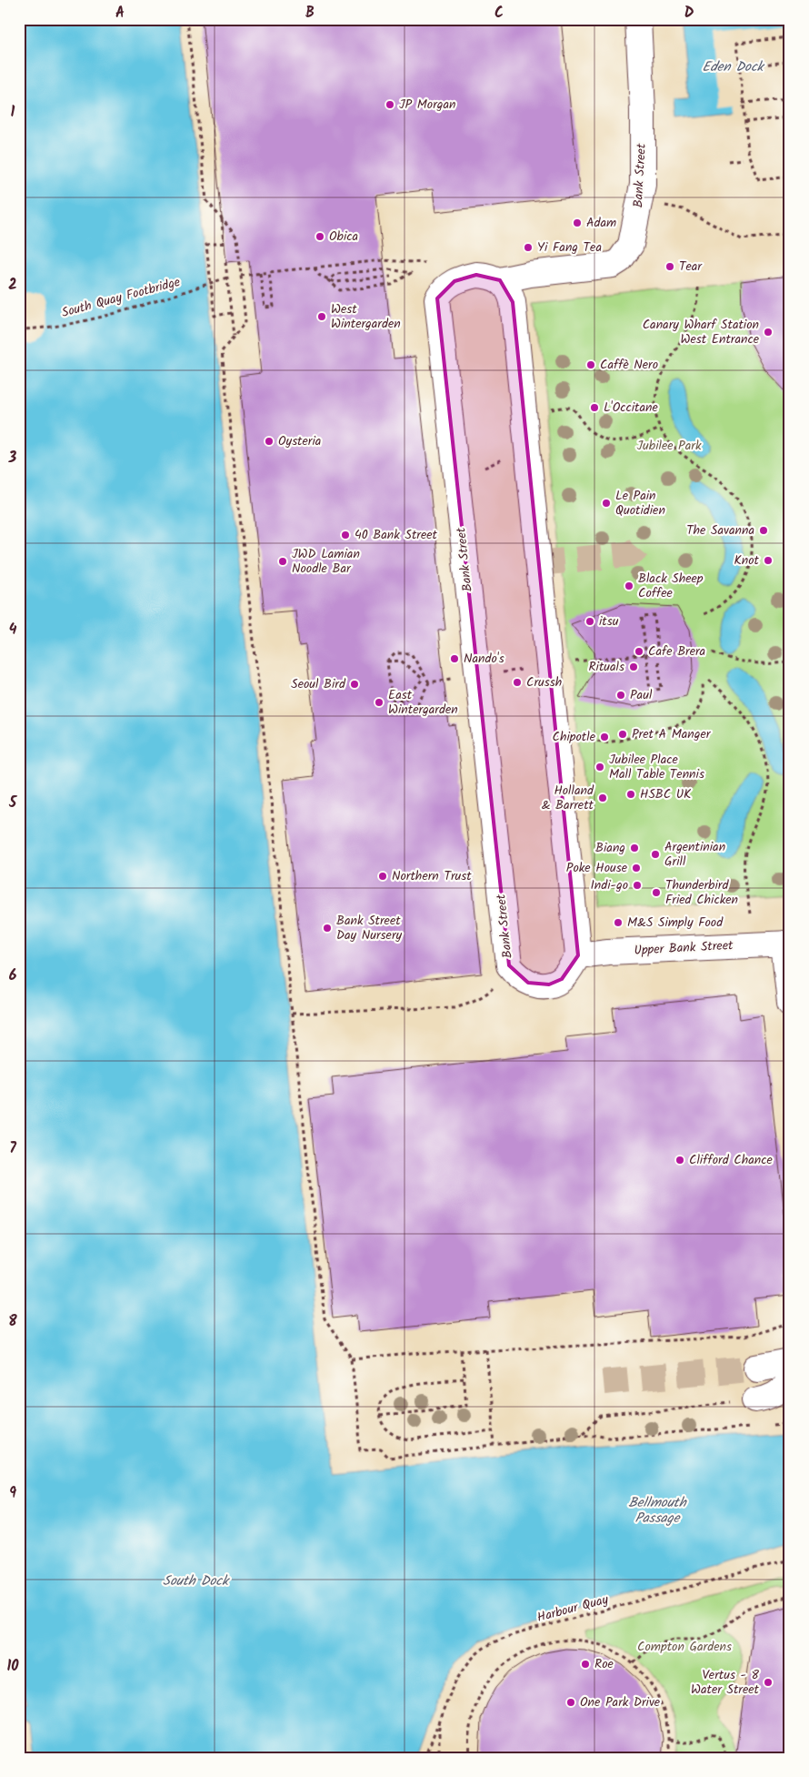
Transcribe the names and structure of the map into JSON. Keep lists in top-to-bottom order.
{
  "streets": {
    "street": ["Bank Street", "Upper Bank Street"],
    "path": ["South Quay Footbridge", "Harbour Quay"]
  },
  "crossings": [
    ["Bank Street", "Upper Bank Street"]
  ],
  "water": ["Eden Dock", "Bellmouth Passage", "South Dock"],
  "parks": ["Jubilee Park", "Compton Gardens"],
  "places": [
    "JP Morgan",
    "Adam",
    "Obica",
    "Yi Fang Tea",
    "Tear",
    "West Wintergarden",
    "Canary Wharf Station West Entrance",
    "Caffè Nero",
    "L'Occitane",
    "Oysteria",
    "Le Pain Quotidien",
    "The Savanna",
    "40 Bank Street",
    "Knot",
    "JWD Lamian Noodle Bar",
    "Black Sheep Coffee",
    "itsu",
    "Cafe Brera",
    "Nando's",
    "Rituals",
    "Crussh",
    "Seoul Bird",
    "Paul",
    "East Wintergarden",
    "Pret A Manger",
    "Chipotle",
    "Jubilee Place Mall Table Tennis",
    "HSBC UK",
    "Holland & Barrett",
    "Biang",
    "Argentinian Grill",
    "Poke House",
    "Northern Trust",
    "Indi-go",
    "Thunderbird Fried Chicken",
    "M&S Simply Food",
    "Bank Street Day Nursery",
    "Clifford Chance",
    "Roe",
    "Vertus - 8 Water Street",
    "One Park Drive"
  ],
  "grid": {
    "columns": [
      "A",
      "B",
      "C",
      "D"
    ],
    "rows": [
      "1",
      "2",
      "3",
      "4",
      "5",
      "6",
      "7",
      "8",
      "9",
      "10"
    ]
  }
}
